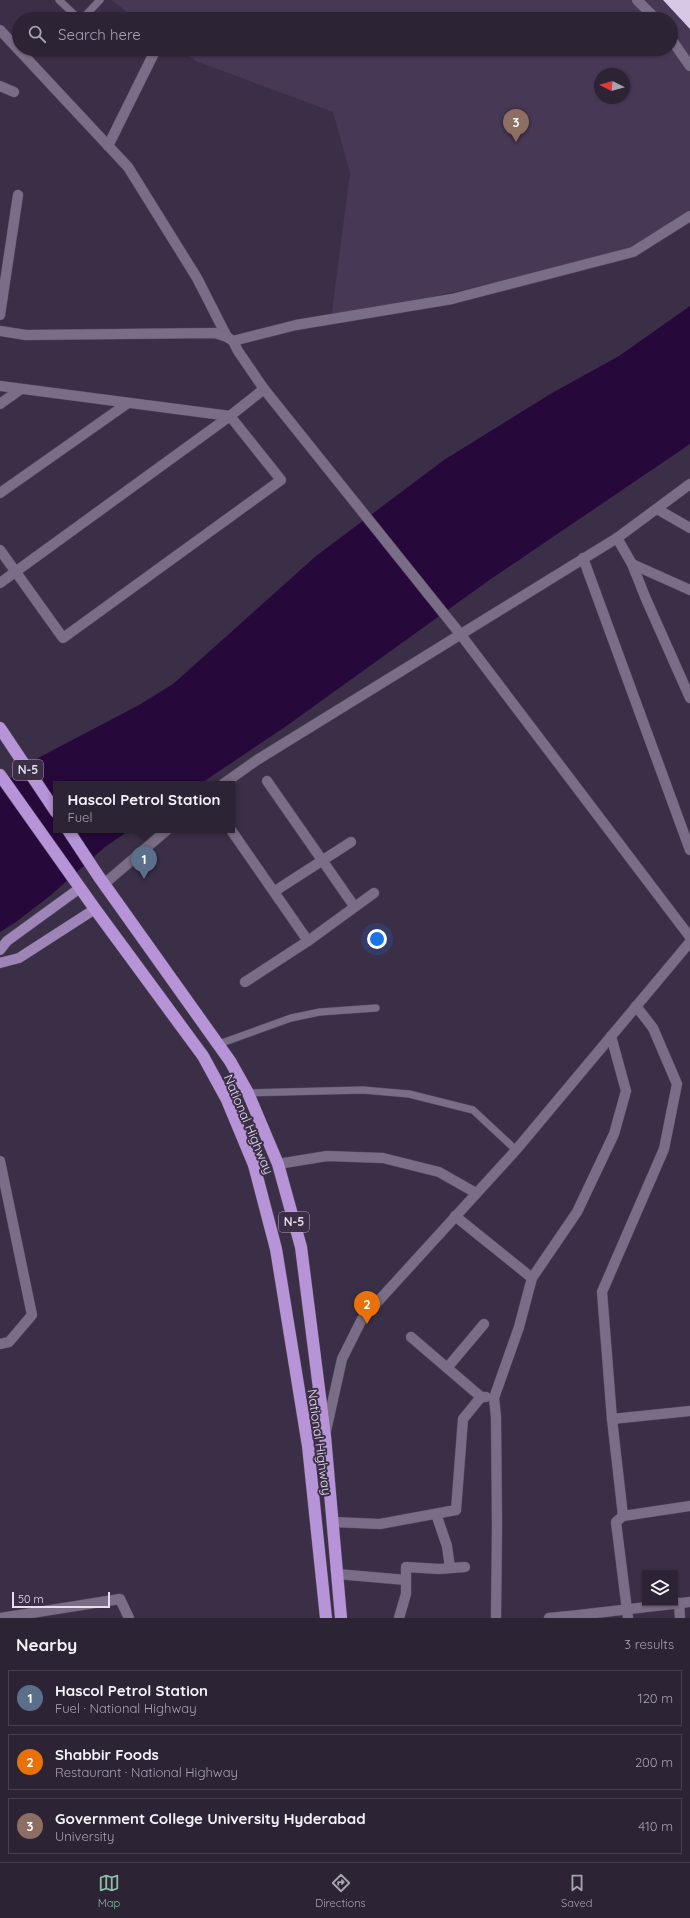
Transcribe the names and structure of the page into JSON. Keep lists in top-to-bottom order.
{
  "streets": {
    "highway": ["N-5", "National Highway"]
  },
  "scale_bar": "50 m",
  "north": "left",
  "page": {
    "search": "Search here",
    "pins": ["3", "1", "2"],
    "popup": ["Hascol Petrol Station", "Fuel"],
    "scale": "50 m",
    "heading": ["Nearby", "3 results"],
    "list": [
      {
        "mark": "1",
        "name": "Hascol Petrol Station",
        "note": "Fuel · National Highway",
        "value": "120 m"
      },
      {
        "mark": "2",
        "name": "Shabbir Foods",
        "note": "Restaurant · National Highway",
        "value": "200 m"
      },
      {
        "mark": "3",
        "name": "Government College University Hyderabad",
        "note": "University",
        "value": "410 m"
      }
    ],
    "nav": ["Map", "Directions", "Saved"]
  }
}
